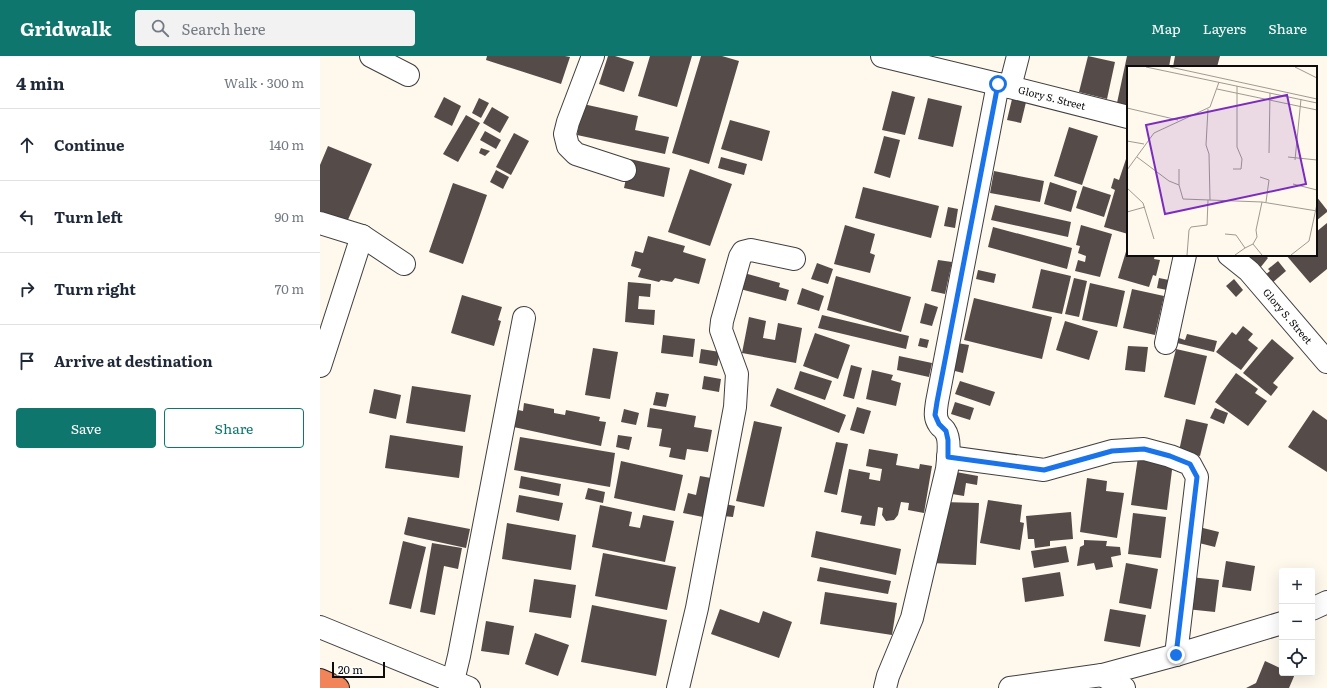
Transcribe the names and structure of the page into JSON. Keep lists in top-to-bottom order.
{
  "streets": {
    "street": ["Glory S. Street"]
  },
  "scale_bar": "20 m",
  "page": {
    "header": "Gridwalk",
    "search": "Search here",
    "nav": ["Map", "Layers", "Share"],
    "heading": ["4 min", "Walk · 300 m"],
    "list": [
      ["Continue", "140 m"],
      ["Turn left", "90 m"],
      ["Turn right", "70 m"],
      "Arrive at destination"
    ],
    "buttons": ["Save", "Share"],
    "map_buttons": ["+", "−"],
    "scale": "20 m"
  }
}
